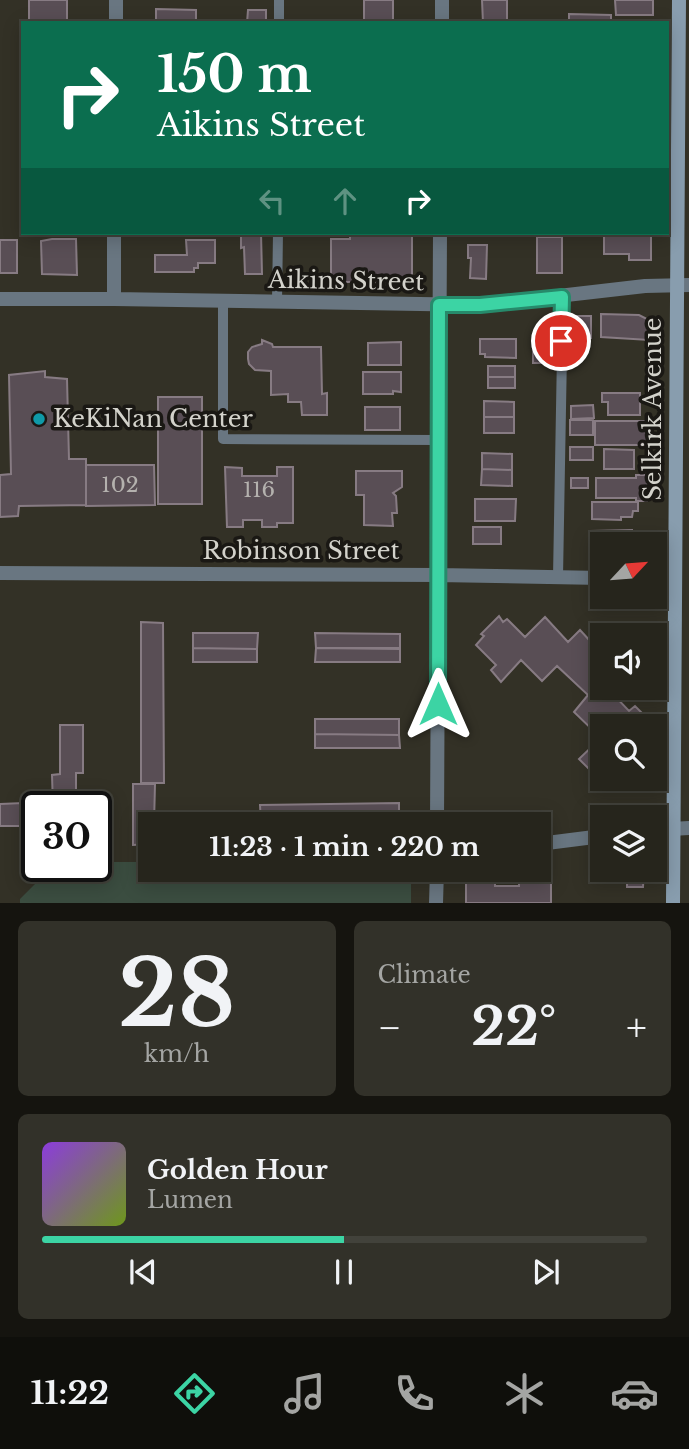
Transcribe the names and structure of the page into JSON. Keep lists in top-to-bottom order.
{
  "streets": {
    "main road": ["Selkirk Avenue"],
    "street": ["Aikins Street", "Robinson Street"]
  },
  "crossings": [
    ["Aikins Street", "Selkirk Avenue"]
  ],
  "places": ["KeKiNan Center"],
  "house_numbers": ["102", "116"],
  "north": "top right",
  "page": {
    "turn": ["150 m", "Aikins Street"],
    "limit": "30",
    "trip": "11:23 · 1 min · 220 m",
    "tile": [
      ["28", "km/h"],
      "Climate"
    ],
    "heat": ["−", "22°", "+"],
    "song": ["Golden Hour", "Lumen"],
    "tabs": "11:22"
  }
}
